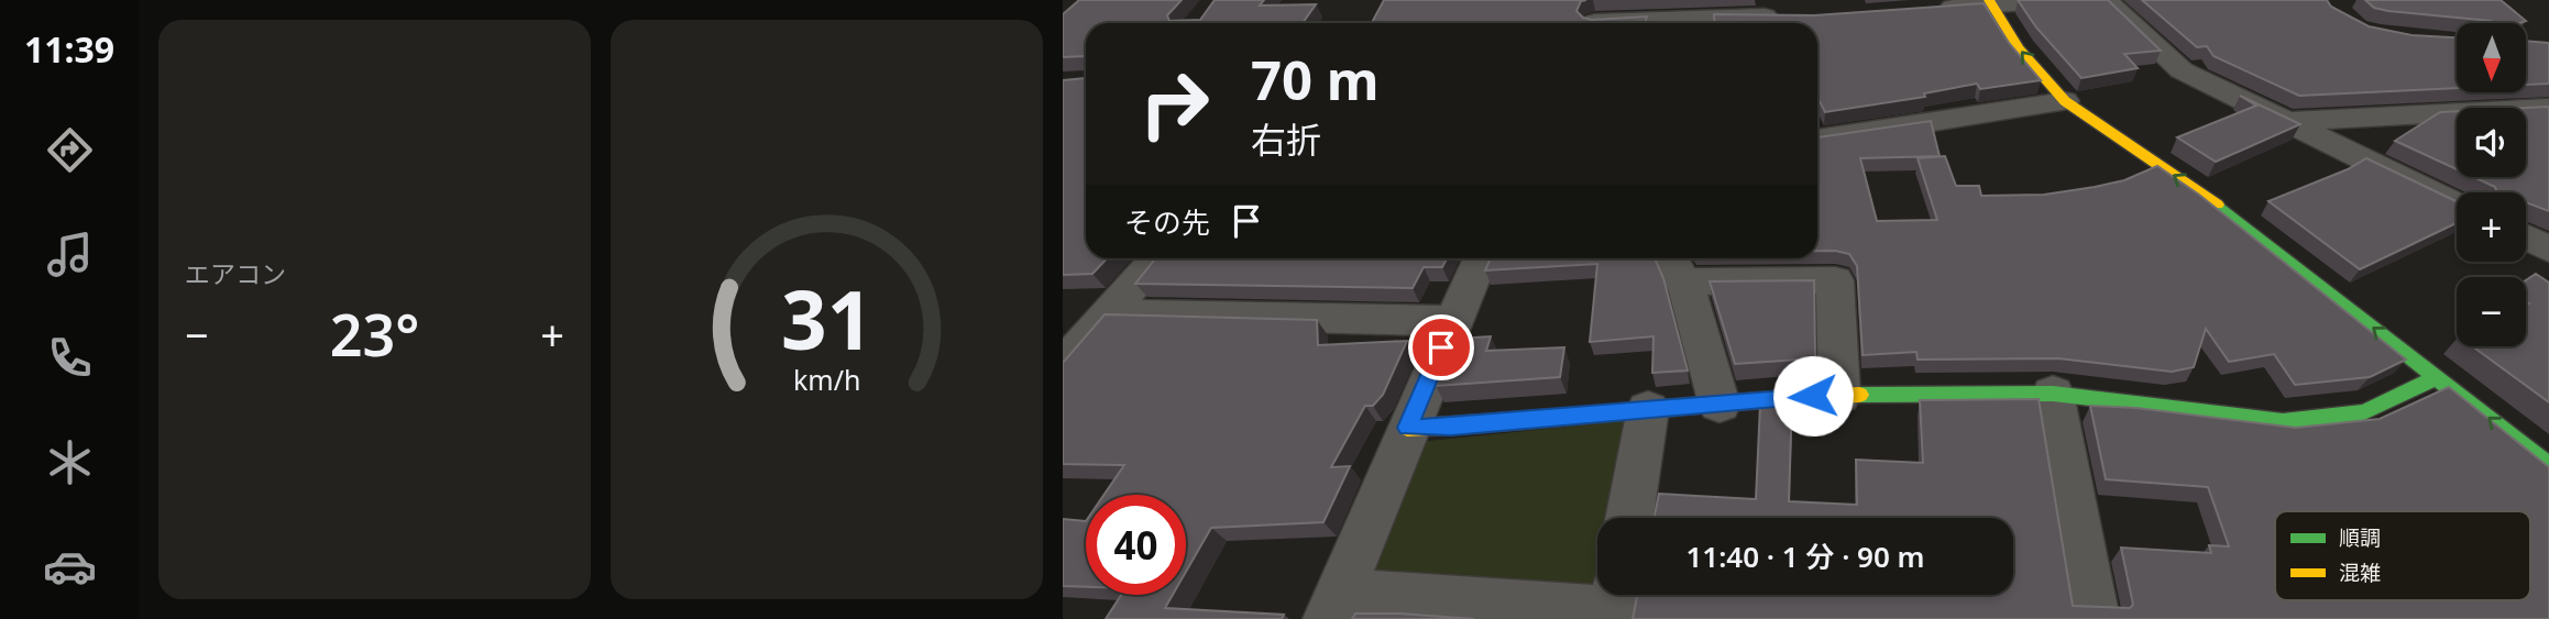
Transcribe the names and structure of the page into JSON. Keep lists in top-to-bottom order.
{
  "legend": ["順調", "混雑"],
  "north": "bottom",
  "page": {
    "tabs": "11:39",
    "tile": "エアコン",
    "map_buttons": ["+", "−"],
    "turn": ["70 m", "右折"],
    "then": "その先",
    "heat": ["−", "23°", "+"],
    "limit": "40",
    "trip": "11:40 · 1 分 · 90 m",
    "gauge": ["31", "km/h"]
  }
}
